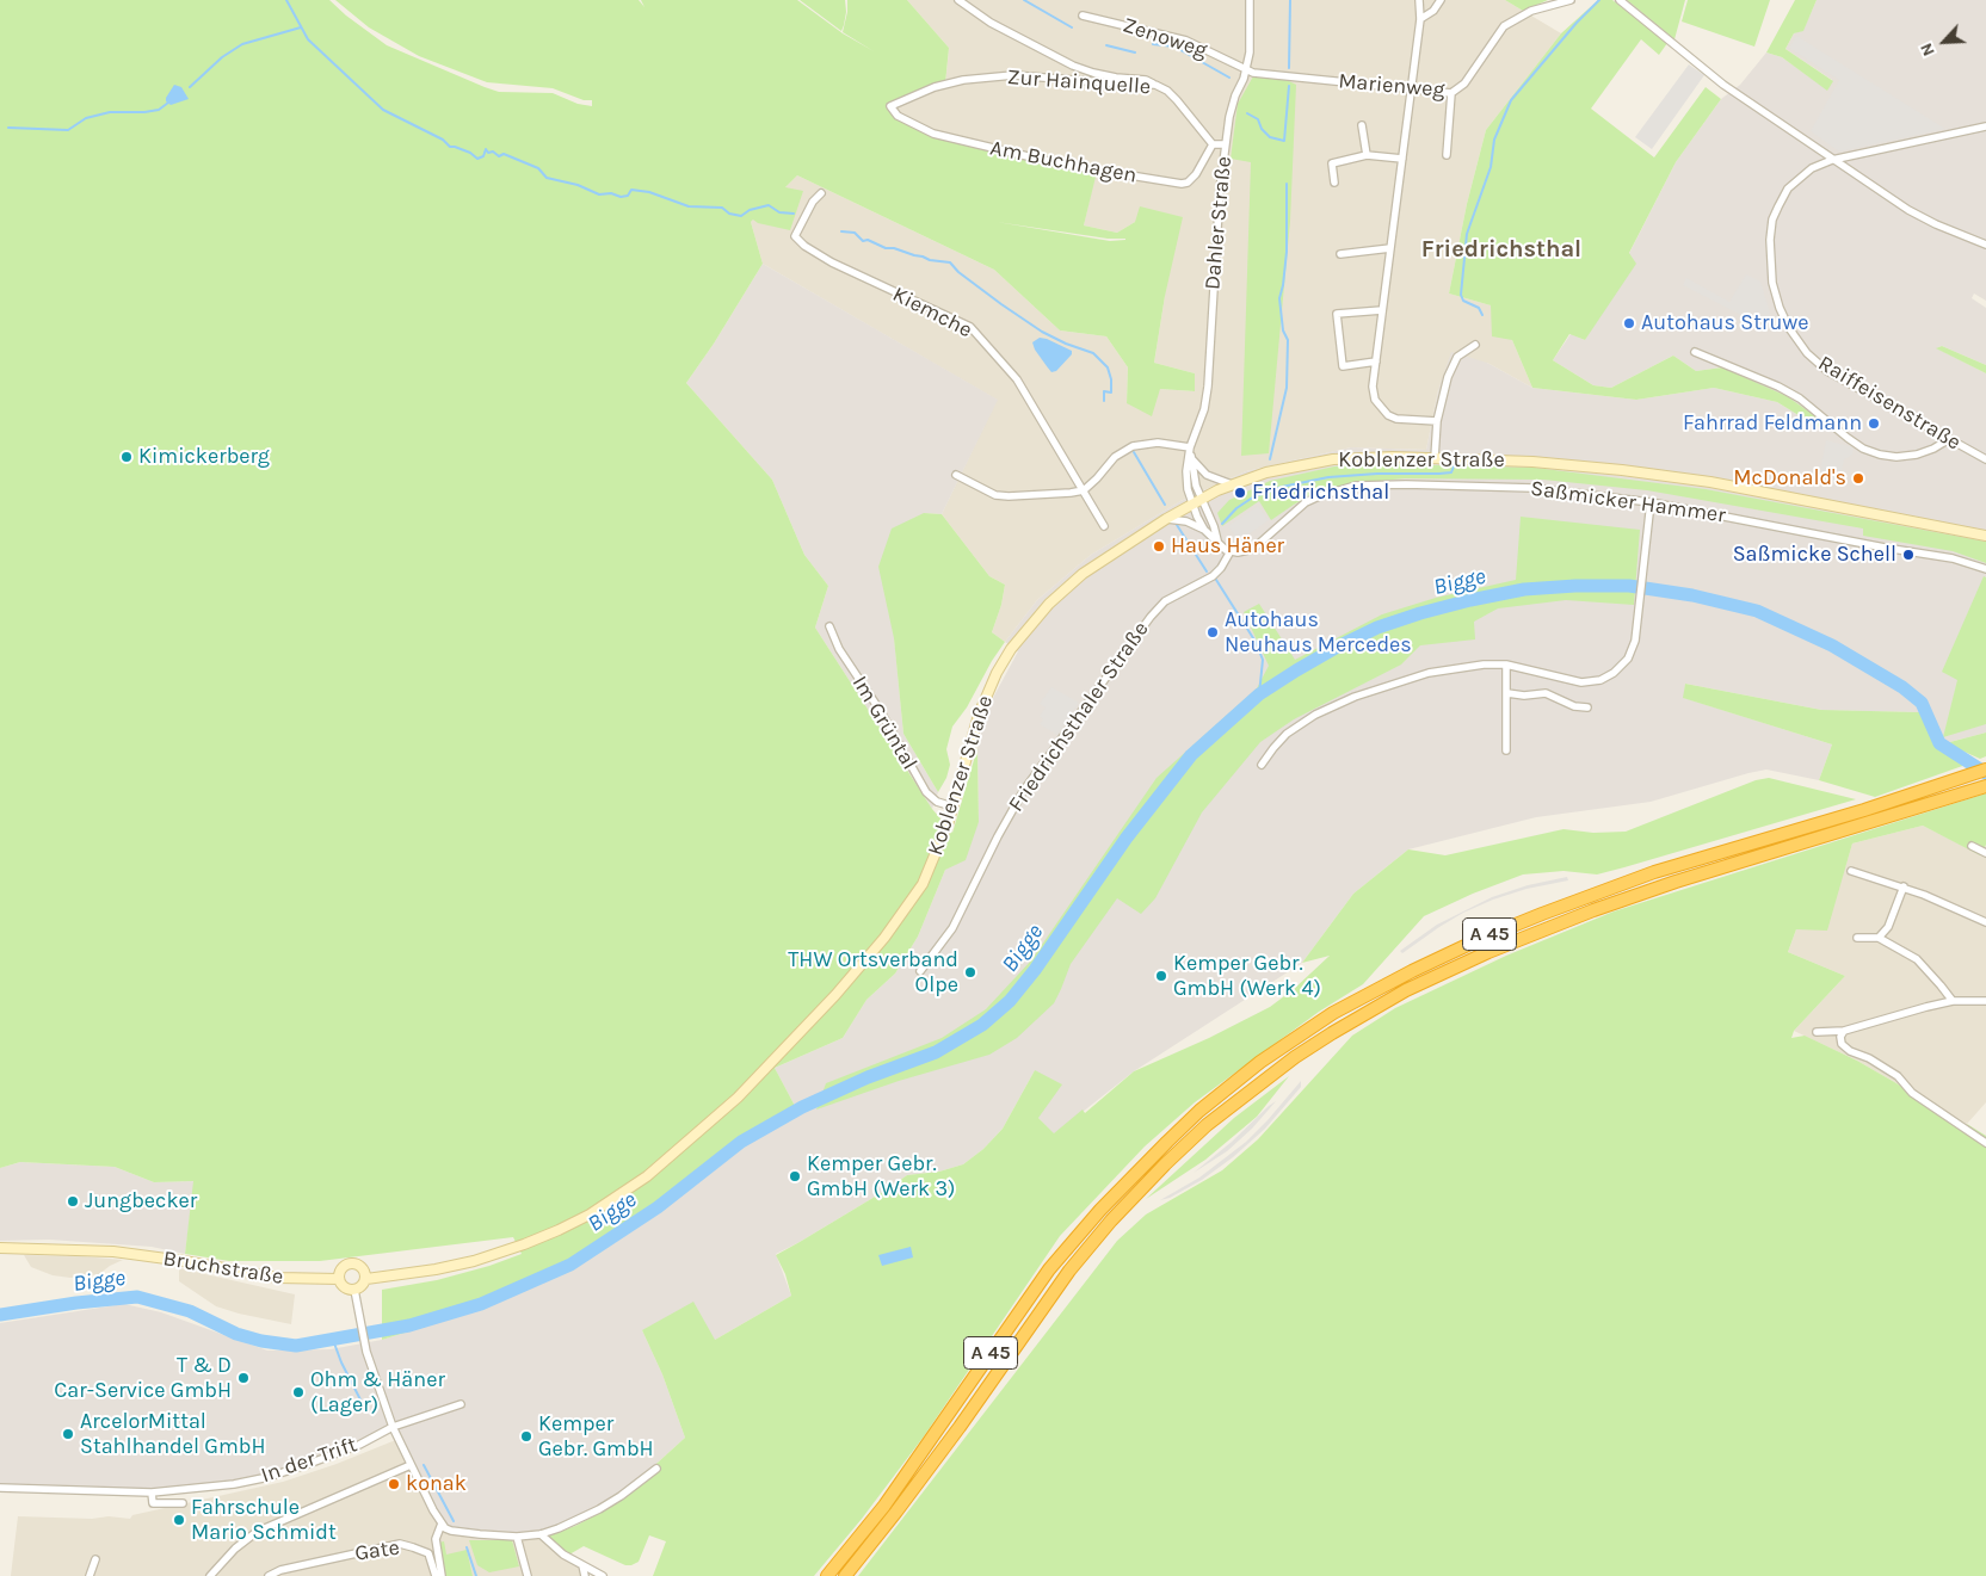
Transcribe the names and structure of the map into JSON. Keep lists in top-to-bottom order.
{
  "streets": {
    "highway": ["A 45"],
    "main road": ["Koblenzer Straße", "Bruchstraße"],
    "street": [
      "Zenoweg",
      "Zur Hainquelle",
      "Marienweg",
      "Am Buchhagen",
      "Dahler Straße",
      "Kiemche",
      "Raiffeisenstraße",
      "Saßmicker Hammer",
      "Friedrichsthaler Straße",
      "Im Grüntal",
      "In der Trift",
      "Gate"
    ]
  },
  "crossings": [
    ["Zenoweg", "Marienweg"],
    ["Zenoweg", "Dahler Straße"],
    ["Zur Hainquelle", "Am Buchhagen"],
    ["Marienweg", "Dahler Straße"],
    ["Dahler Straße", "Koblenzer Straße"],
    ["Koblenzer Straße", "Im Grüntal"],
    ["Koblenzer Straße", "Bruchstraße"],
    ["Saßmicker Hammer", "Friedrichsthaler Straße"]
  ],
  "districts": ["Friedrichsthal"],
  "water": ["Bigge"],
  "places": [
    "Autohaus Struwe",
    "Fahrrad Feldmann",
    "Kimickerberg",
    "McDonald's",
    "Friedrichsthal",
    "Haus Häner",
    "Saßmicke Schell",
    "Autohaus Neuhaus Mercedes",
    "THW Ortsverband Olpe",
    "Kemper Gebr. GmbH (Werk 4)",
    "Kemper Gebr. GmbH (Werk 3)",
    "Jungbecker",
    "T & D Car-Service GmbH",
    "Ohm & Häner (Lager)",
    "ArcelorMittal Stahlhandel GmbH",
    "Kemper Gebr. GmbH",
    "konak",
    "Fahrschule Mario Schmidt"
  ],
  "north": "bottom left"
}
